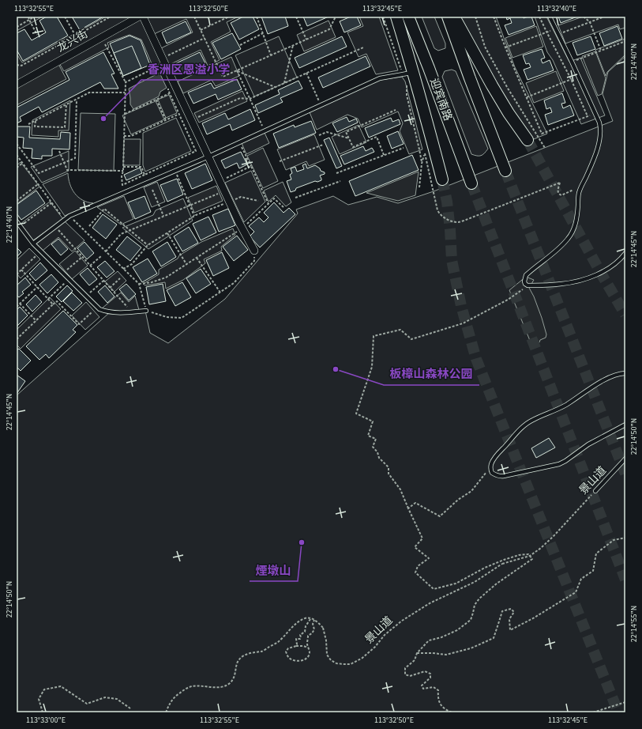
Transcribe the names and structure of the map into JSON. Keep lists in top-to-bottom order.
{
  "streets": {
    "main road": ["迎宾南路"],
    "street": ["龙兴街"],
    "lane": ["景山道"]
  },
  "places": ["香洲区恩溢小学", "板樟山森林公园", "煙墩山"],
  "coordinates": [
    "113°32'55\"E",
    "113°32'50\"E",
    "113°32'45\"E",
    "113°32'40\"E",
    "22°14'40\"N",
    "22°14'45\"N",
    "22°14'50\"N",
    "22°14'55\"N",
    "113°33'00\"E"
  ]
}
